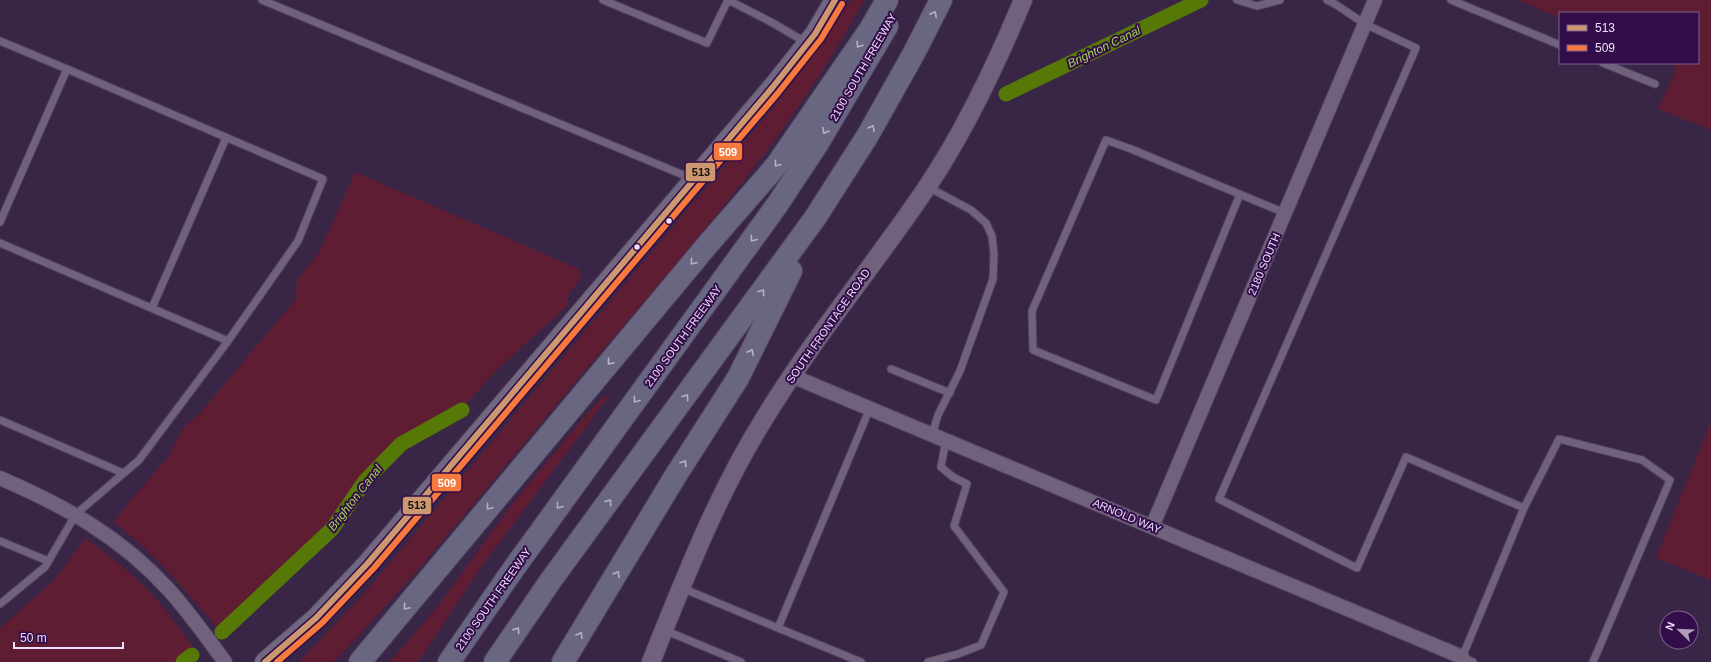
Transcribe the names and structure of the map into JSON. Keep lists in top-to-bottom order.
{
  "streets": {
    "highway": ["2100 SOUTH FREEWAY"],
    "street": ["2180 SOUTH", "SOUTH FRONTAGE ROAD", "ARNOLD WAY"]
  },
  "crossings": [
    ["2180 SOUTH", "ARNOLD WAY"],
    ["SOUTH FRONTAGE ROAD", "ARNOLD WAY"]
  ],
  "water": ["Brighton Canal"],
  "lines": ["transit line 513", "transit line 509"],
  "legend": ["513", "509"],
  "scale_bar": "50 m",
  "north": "top left"
}
